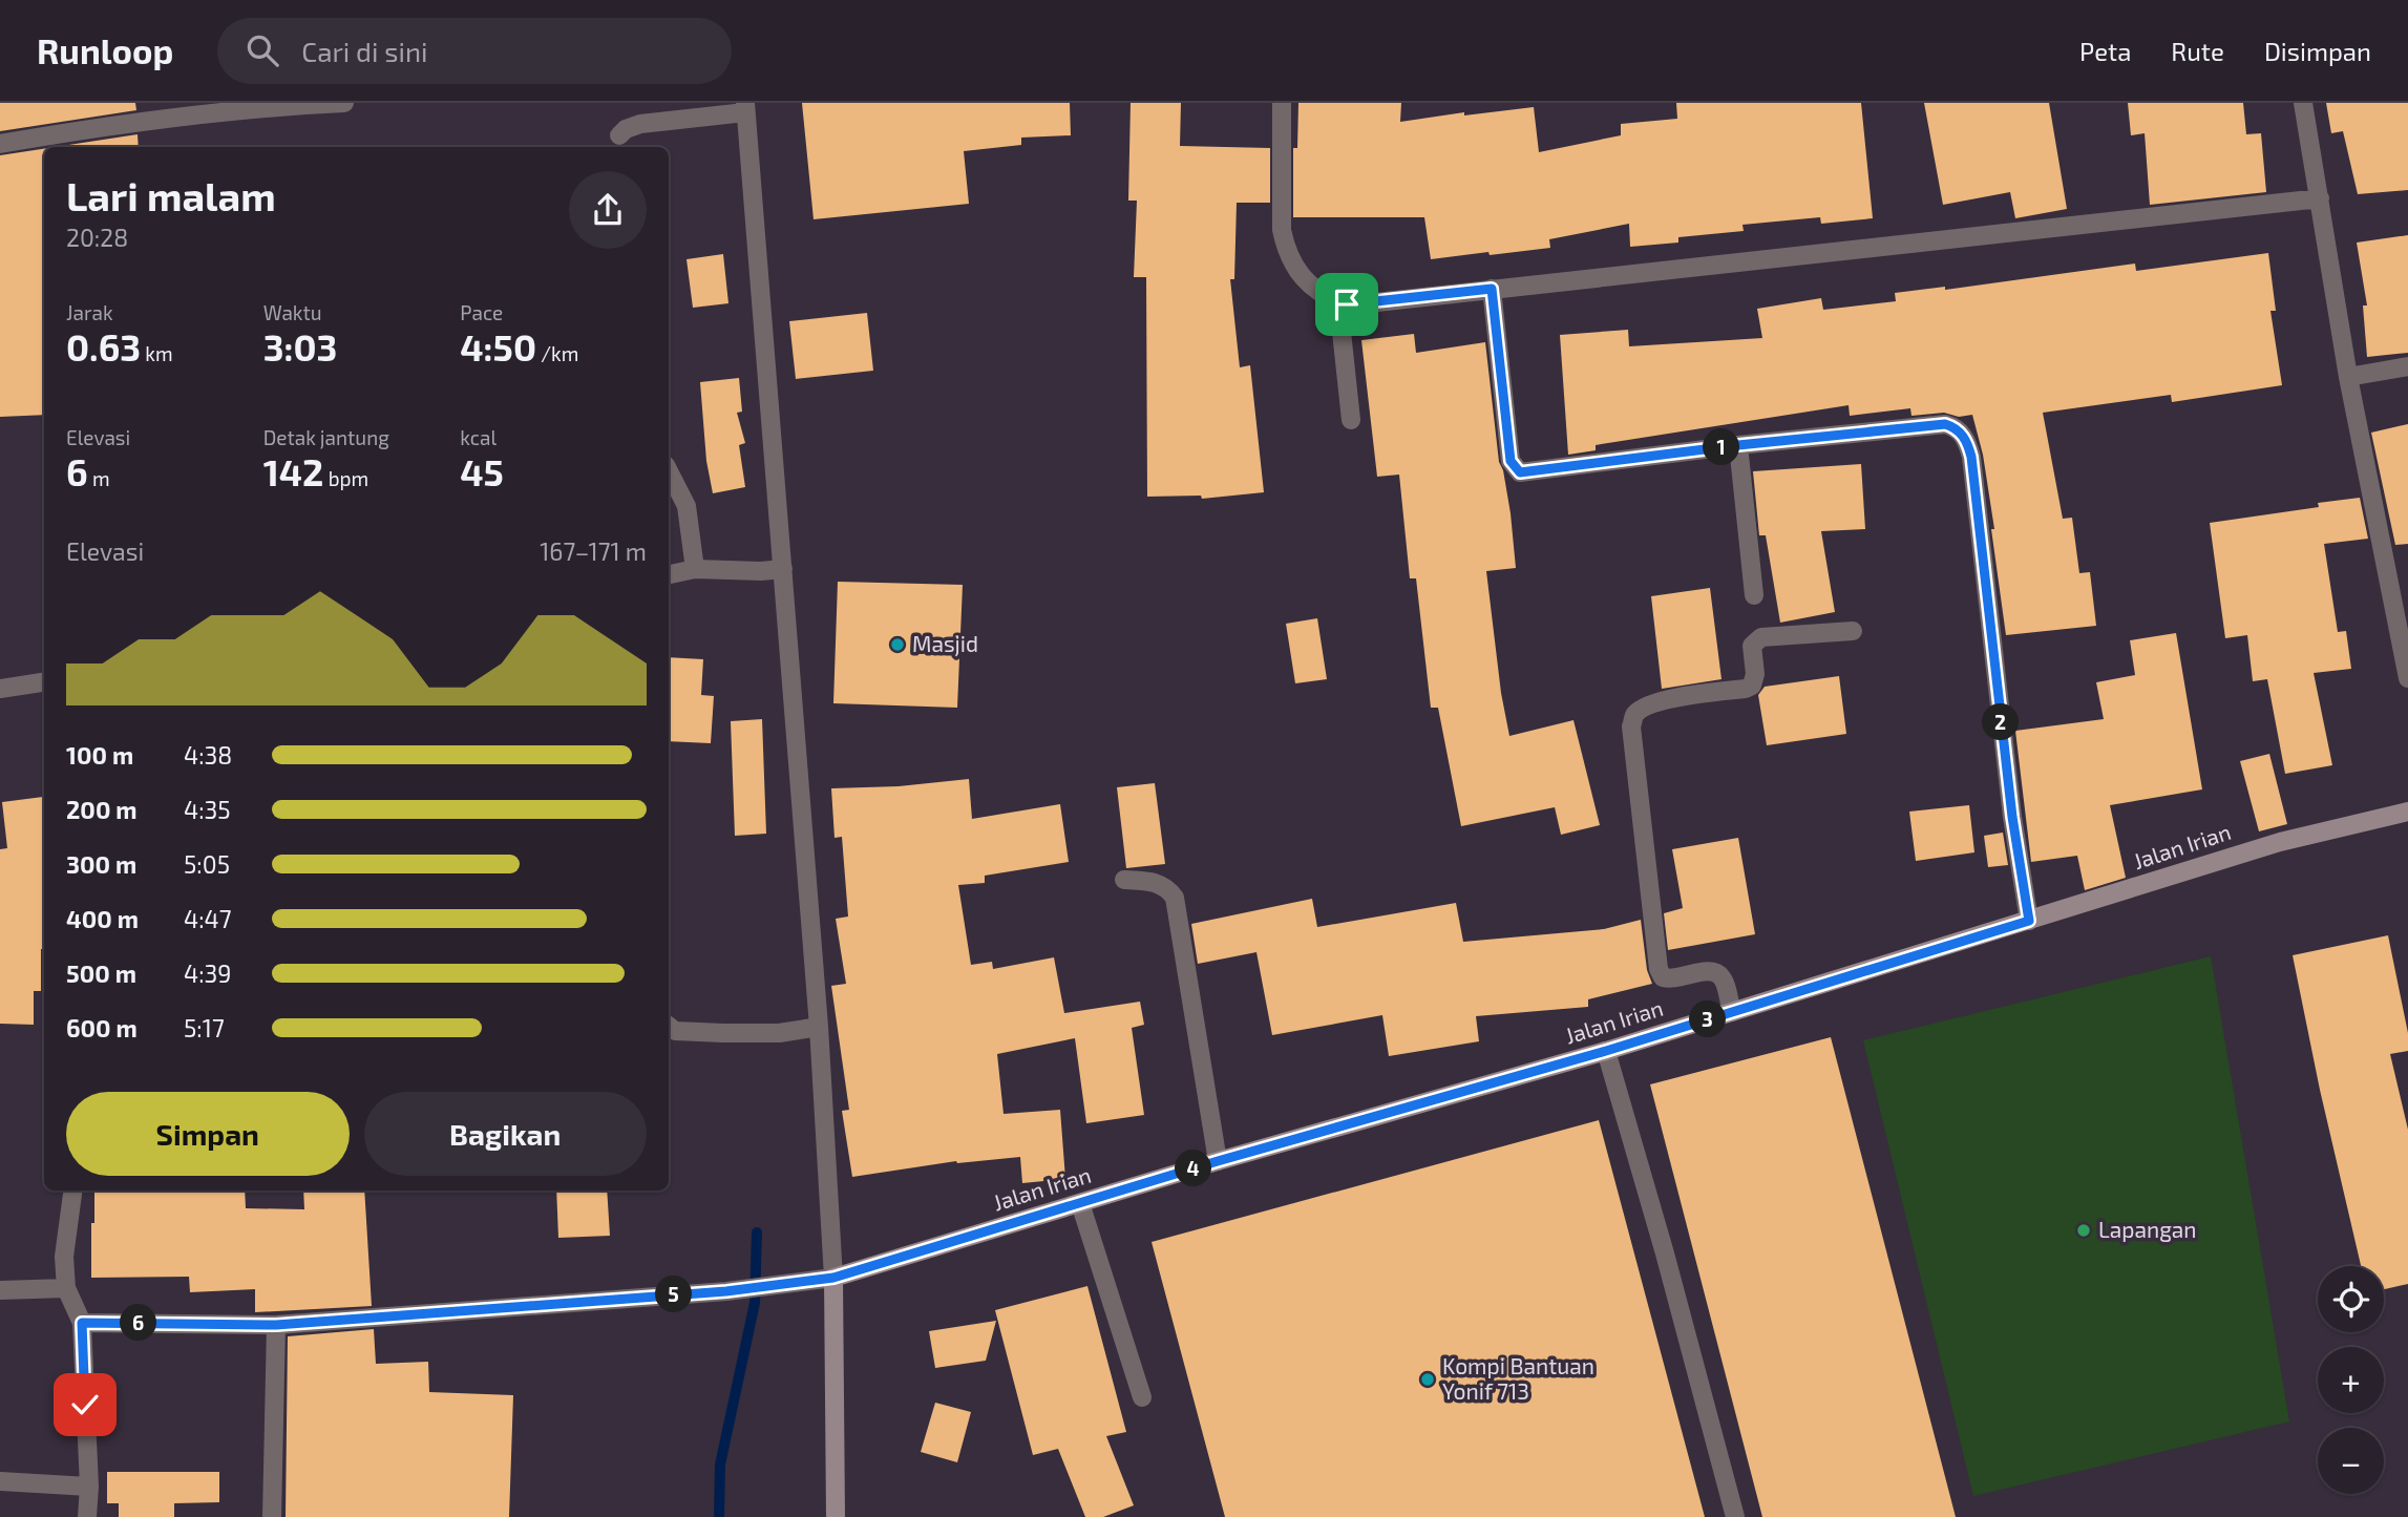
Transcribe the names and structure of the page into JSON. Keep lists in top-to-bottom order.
{
  "streets": {
    "street": ["Jalan Irian"]
  },
  "places": ["Masjid", "Lapangan", "Kompi Bantuan Yonif 713"],
  "page": {
    "header": "Runloop",
    "search": "Cari di sini",
    "nav": ["Peta", "Rute", "Disimpan"],
    "heading": ["Lari malam", "20:28"],
    "stats": [
      ["Jarak", "0.63 km"],
      ["Waktu", "3:03"],
      ["Pace", "4:50 /km"],
      ["Elevasi", "6 m"],
      ["Detak jantung", "142 bpm"],
      ["kcal", "45"]
    ],
    "pins": [
      "1",
      "2",
      "3",
      "4",
      "5",
      "6"
    ],
    "chart": ["Elevasi", "167–171 m"],
    "list": [
      {
        "name": "100 m",
        "note": "4:38"
      },
      {
        "name": "200 m",
        "note": "4:35"
      },
      {
        "name": "300 m",
        "note": "5:05"
      },
      {
        "name": "400 m",
        "note": "4:47"
      },
      {
        "name": "500 m",
        "note": "4:39"
      },
      {
        "name": "600 m",
        "note": "5:17"
      }
    ],
    "buttons": ["Simpan", "Bagikan"],
    "map_buttons": ["+", "−"]
  }
}
